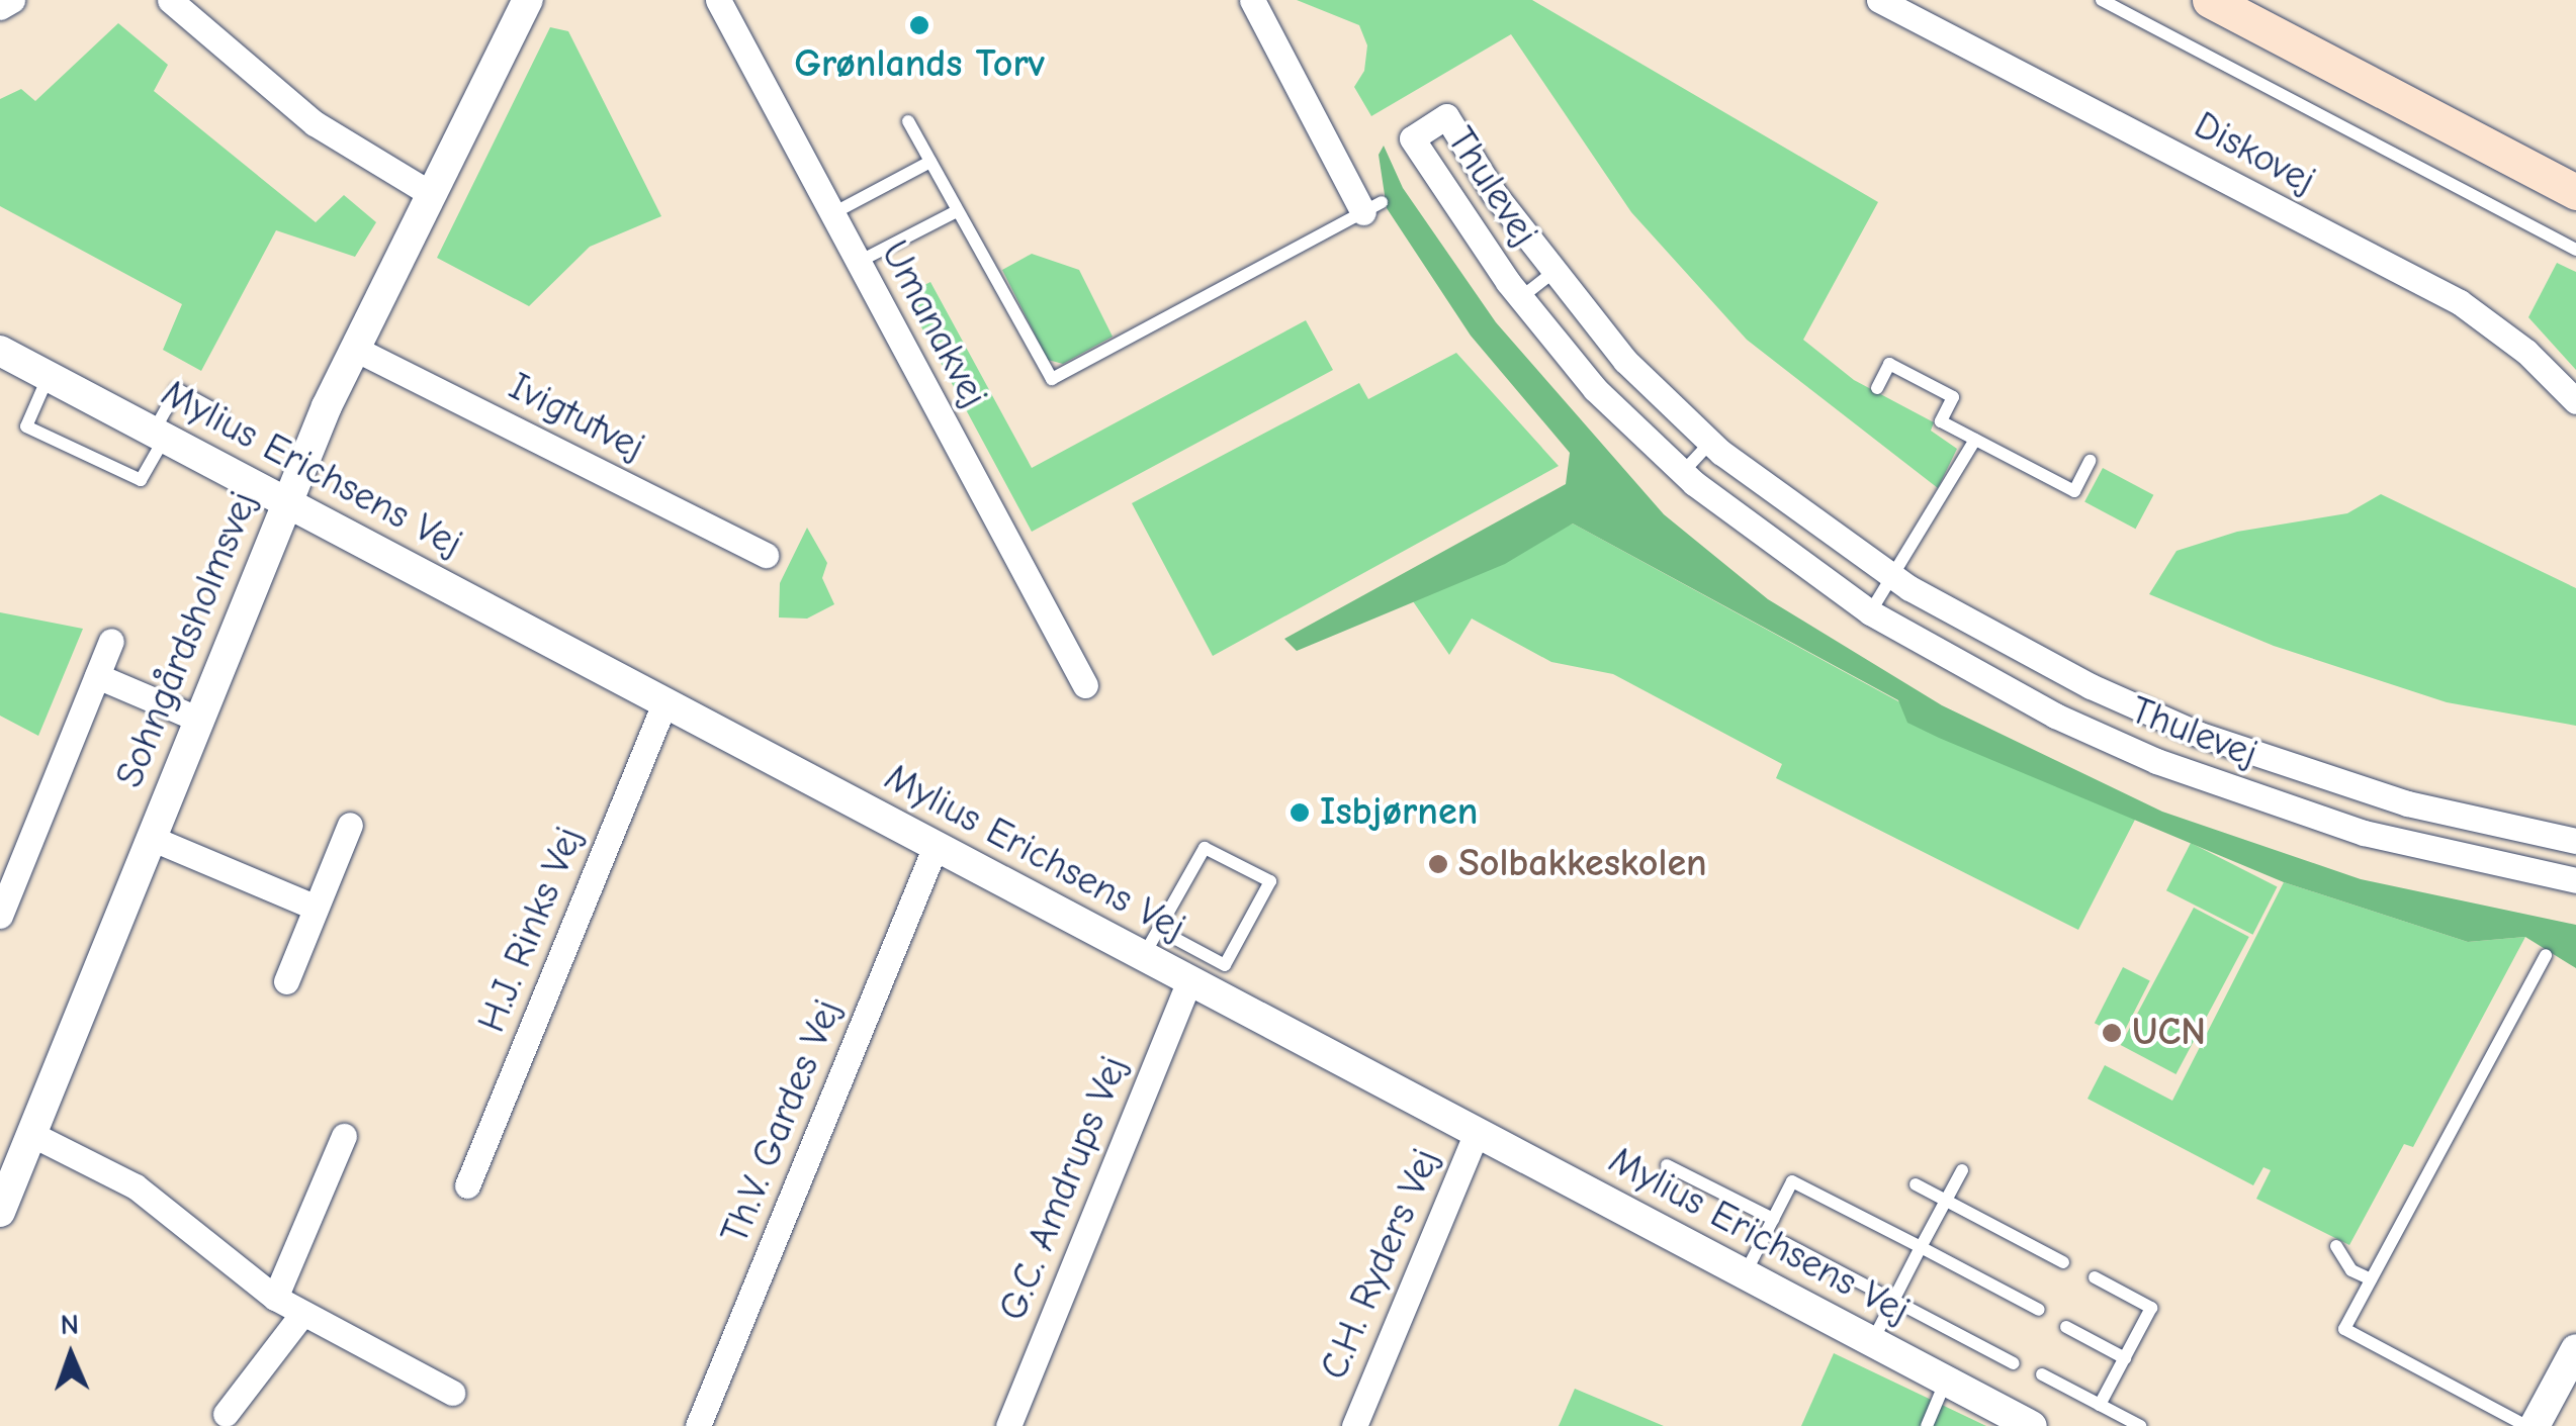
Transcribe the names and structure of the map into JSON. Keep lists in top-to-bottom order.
{
  "streets": {
    "street": [
      "Diskovej",
      "Thulevej",
      "Umanakvej",
      "Ivigtutvej",
      "Mylius Erichsens Vej",
      "Sohngårdsholmsvej",
      "H.J. Rinks Vej",
      "Th.V. Gardes Vej",
      "G.C. Amdrups Vej",
      "C.H. Ryders Vej"
    ]
  },
  "crossings": [
    ["Ivigtutvej", "Sohngårdsholmsvej"],
    ["Mylius Erichsens Vej", "Sohngårdsholmsvej"],
    ["Mylius Erichsens Vej", "H.J. Rinks Vej"],
    ["Mylius Erichsens Vej", "Th.V. Gardes Vej"],
    ["Mylius Erichsens Vej", "G.C. Amdrups Vej"],
    ["Mylius Erichsens Vej", "C.H. Ryders Vej"]
  ],
  "places": [
    "Grønlands Torv",
    "Isbjørnen",
    "Solbakkeskolen",
    "UCN"
  ],
  "north": "top"
}
